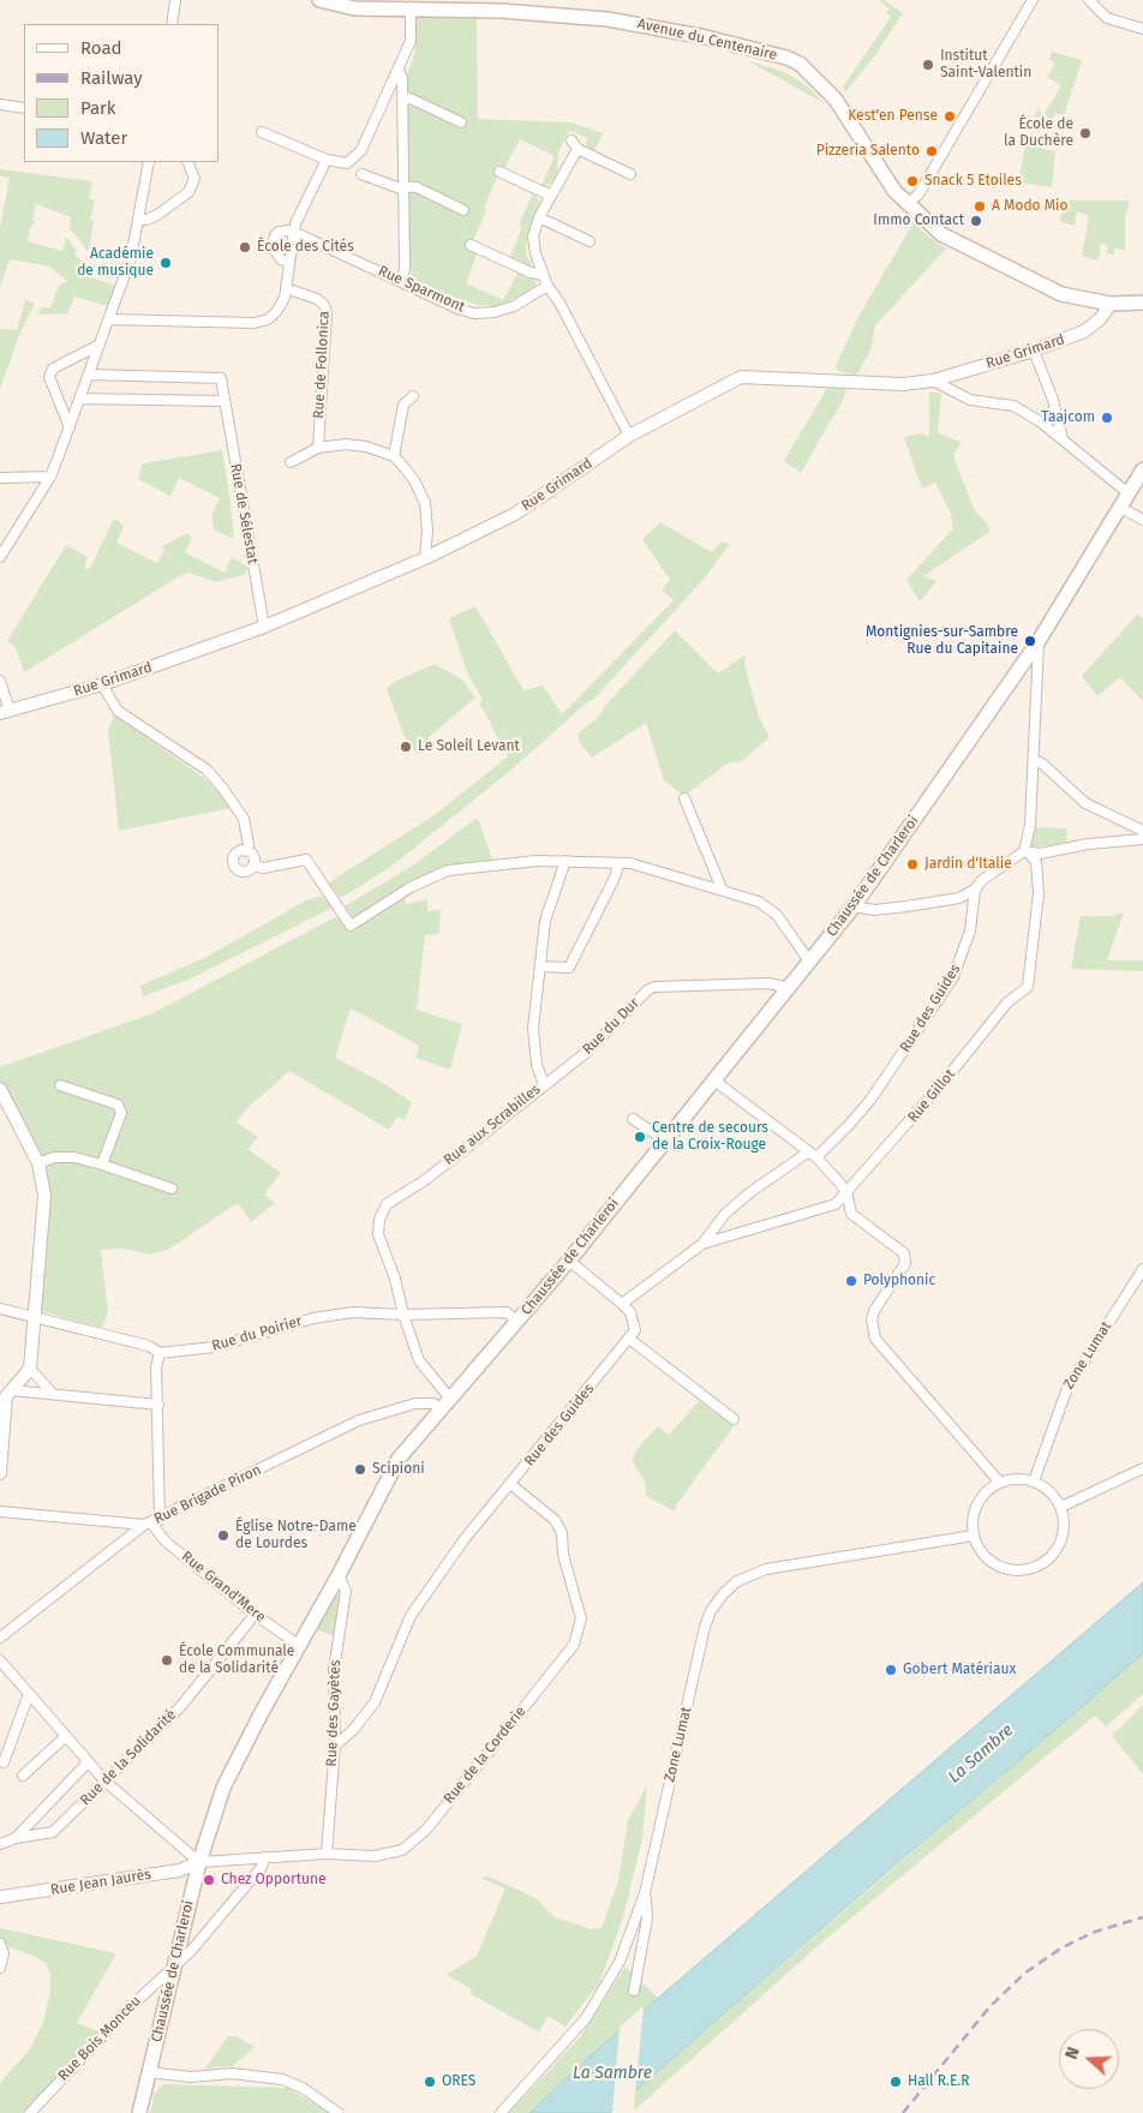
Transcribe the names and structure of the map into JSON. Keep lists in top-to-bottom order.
{
  "streets": {
    "main road": ["Avenue du Centenaire", "Chaussée de Charleroi"],
    "street": [
      "Rue Sparmont",
      "Rue Grimard",
      "Rue de Follonica",
      "Rue de Sélestat",
      "Rue des Guides",
      "Rue du Dur",
      "Rue Gillot",
      "Rue aux Scrabilles",
      "Rue du Poirier",
      "Zone Lumat",
      "Rue Brigade Piron",
      "Rue Grand'Mere",
      "Rue des Gayètes",
      "Rue de la Corderie",
      "Rue de la Solidarité",
      "Rue Jean Jaurès",
      "Rue Bois Monceu"
    ]
  },
  "crossings": [
    ["Avenue du Centenaire", "Rue Grimard"],
    ["Rue Grimard", "Rue de Sélestat"],
    ["Chaussée de Charleroi", "Rue du Dur"],
    ["Chaussée de Charleroi", "Rue aux Scrabilles"],
    ["Chaussée de Charleroi", "Rue du Poirier"],
    ["Chaussée de Charleroi", "Rue Brigade Piron"],
    ["Chaussée de Charleroi", "Rue Grand'Mere"],
    ["Chaussée de Charleroi", "Rue des Gayètes"],
    ["Chaussée de Charleroi", "Rue de la Corderie"],
    ["Chaussée de Charleroi", "Rue Jean Jaurès"],
    ["Chaussée de Charleroi", "Rue Bois Monceu"],
    ["Rue des Guides", "Rue Gillot"],
    ["Rue des Guides", "Rue des Gayètes"],
    ["Rue des Guides", "Rue de la Corderie"],
    ["Rue du Dur", "Rue aux Scrabilles"],
    ["Rue aux Scrabilles", "Rue du Poirier"],
    ["Rue aux Scrabilles", "Rue Brigade Piron"],
    ["Rue Brigade Piron", "Rue Grand'Mere"],
    ["Rue Grand'Mere", "Rue de la Solidarité"],
    ["Rue des Gayètes", "Rue de la Corderie"],
    ["Rue de la Corderie", "Rue Jean Jaurès"],
    ["Rue de la Corderie", "Rue Bois Monceu"]
  ],
  "water": ["La Sambre"],
  "places": [
    "Institut Saint-Valentin",
    "Kest'en Pense",
    "École de la Duchère",
    "Pizzeria Salento",
    "Snack 5 Etoiles",
    "A Modo Mio",
    "Immo Contact",
    "École des Cités",
    "Académie de musique",
    "Taajcom",
    "Montignies-sur-Sambre Rue du Capitaine",
    "Le Soleil Levant",
    "Jardin d'Italie",
    "Centre de secours de la Croix-Rouge",
    "Polyphonic",
    "Scipioni",
    "Église Notre-Dame de Lourdes",
    "École Communale de la Solidarité",
    "Gobert Matériaux",
    "Chez Opportune",
    "ORES",
    "Hall R.E.R"
  ],
  "legend": [
    "Road",
    "Railway",
    "Park",
    "Water"
  ],
  "north": "left"
}
